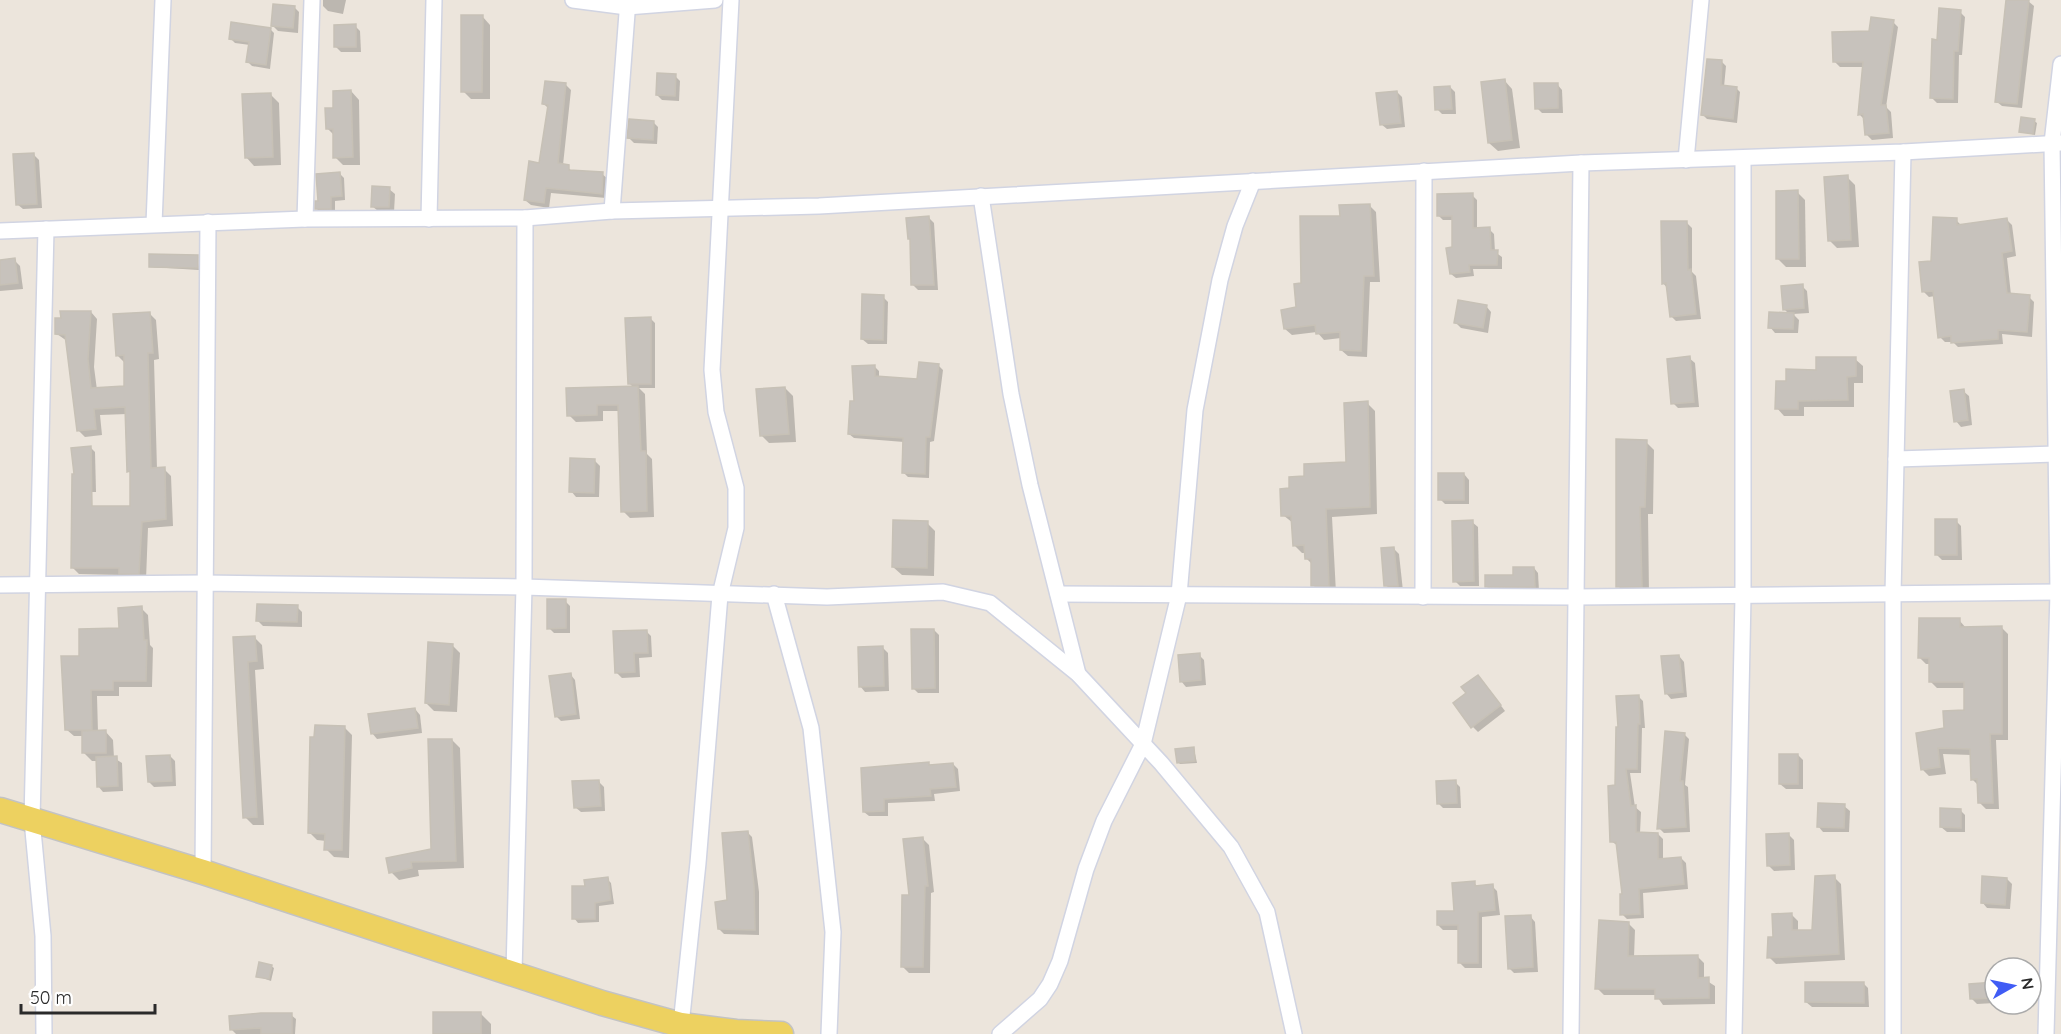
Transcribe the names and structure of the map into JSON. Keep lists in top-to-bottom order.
{
  "scale_bar": "50 m",
  "north": "right"
}
